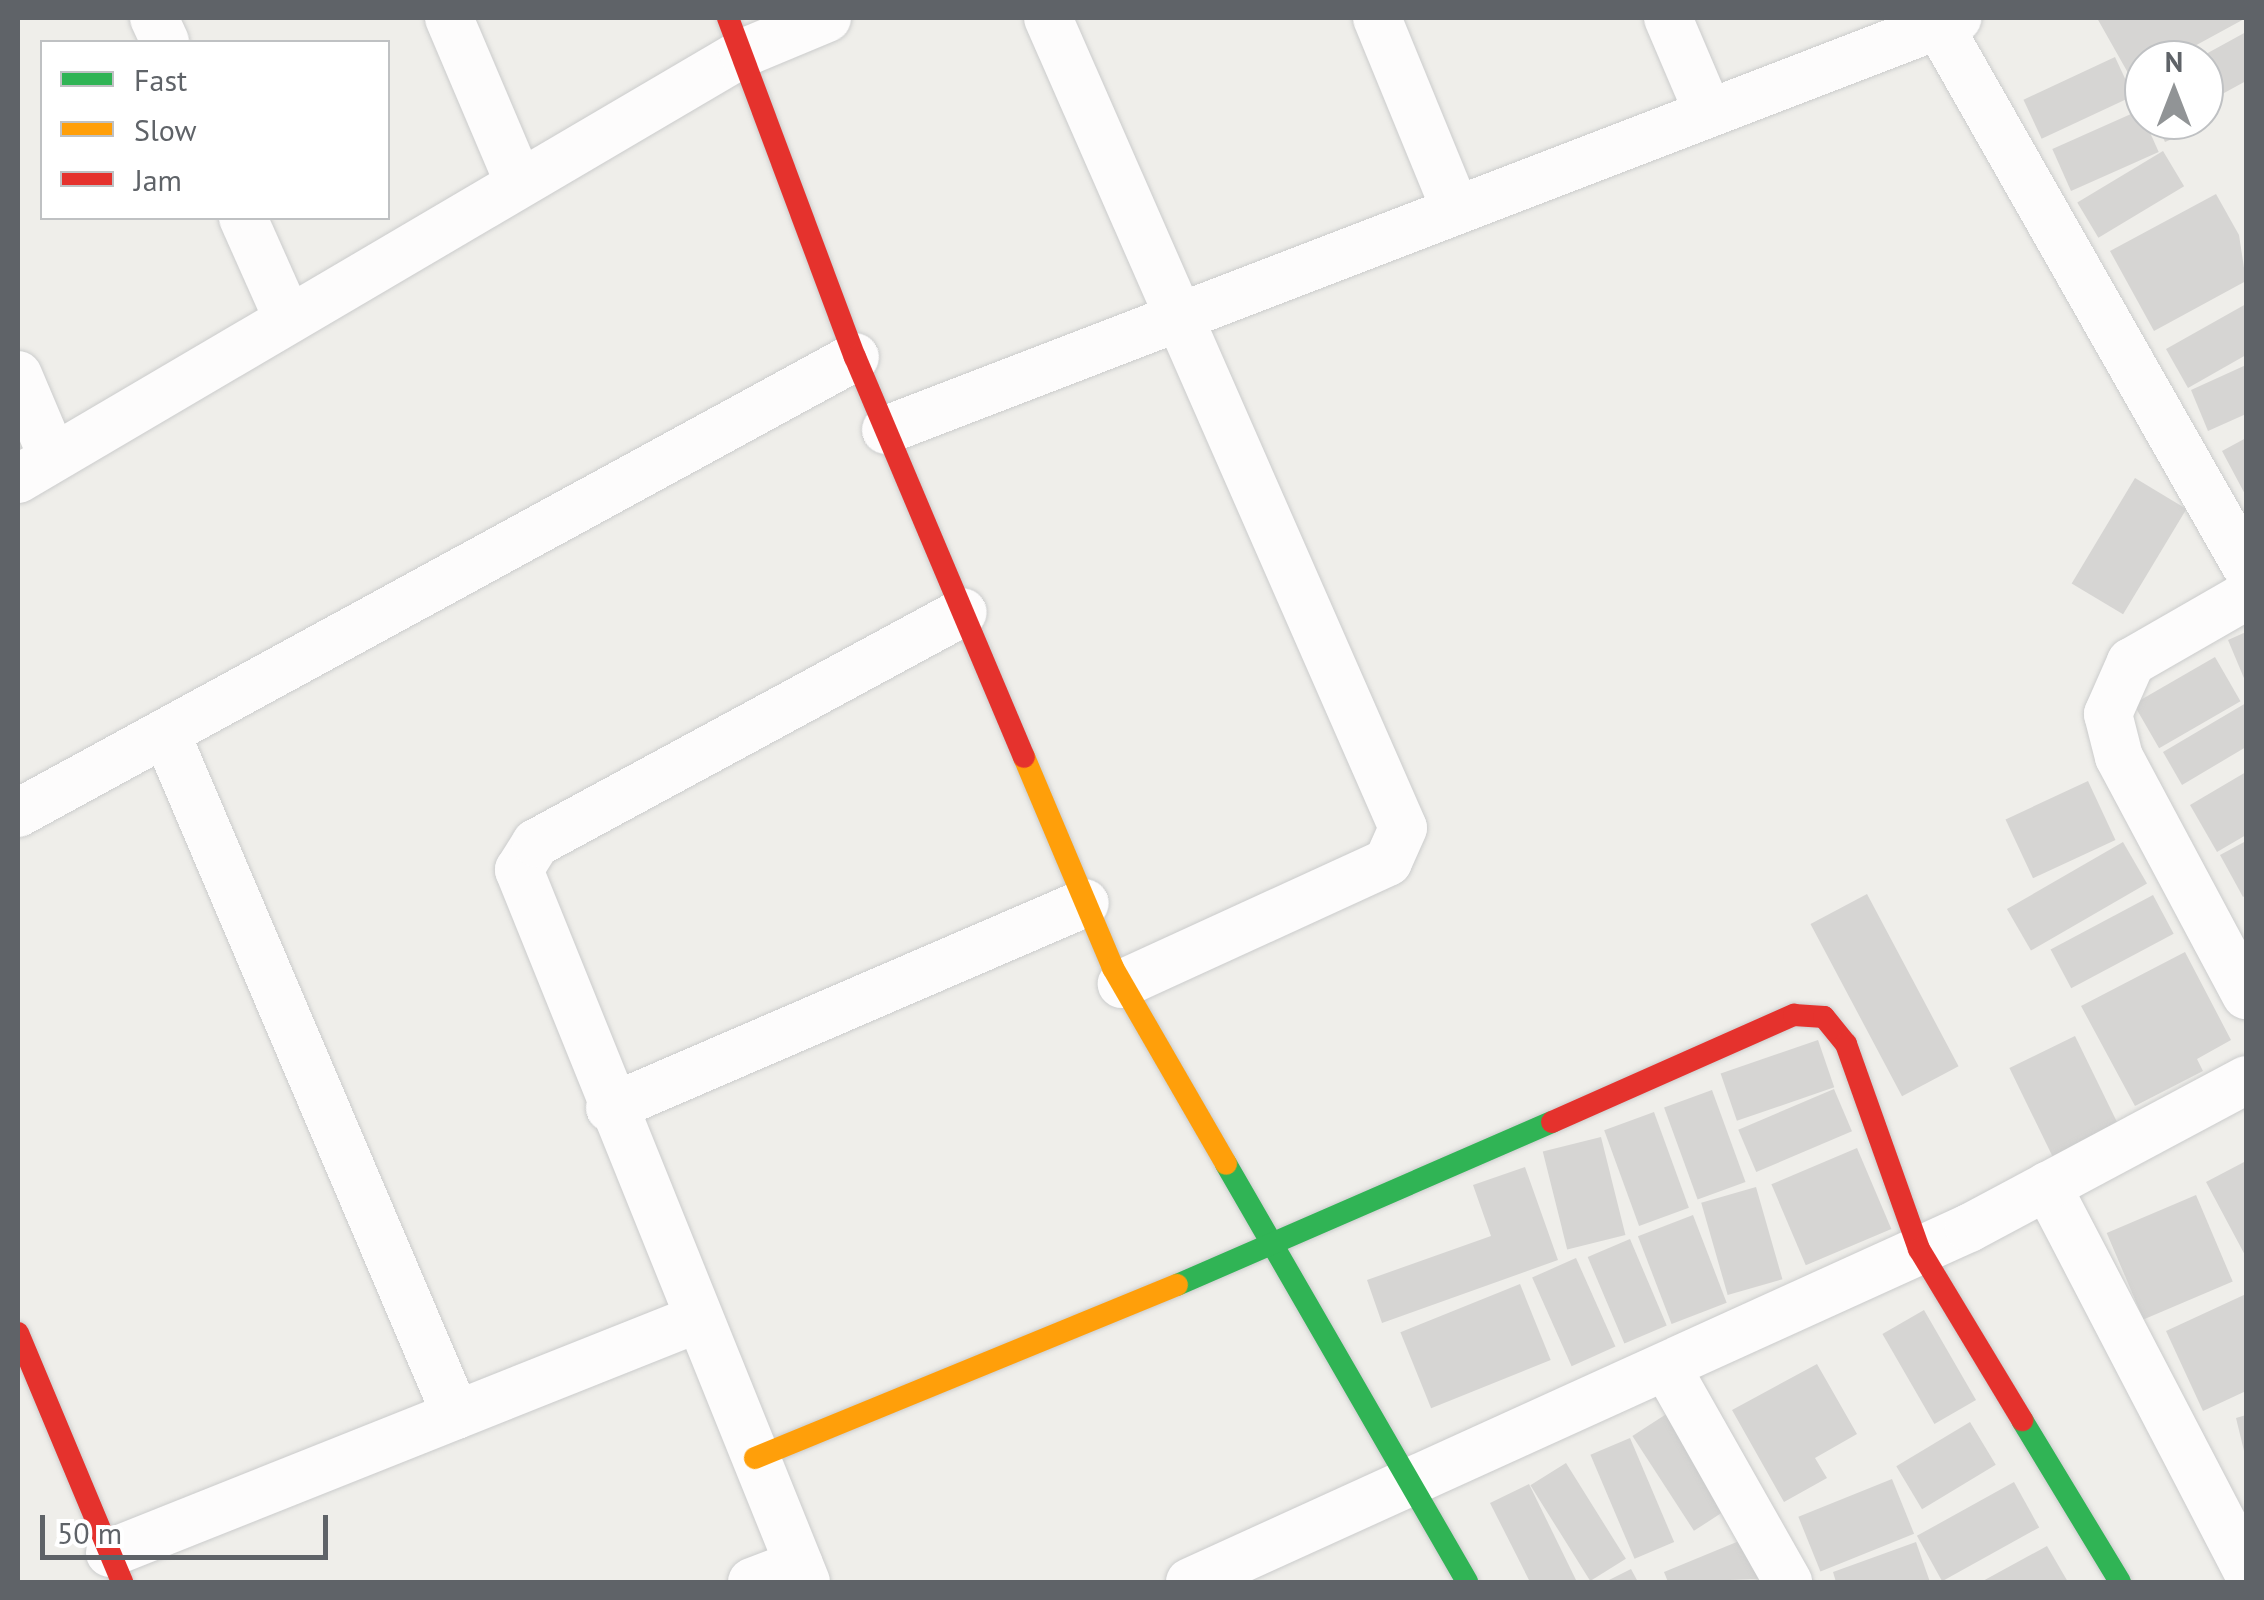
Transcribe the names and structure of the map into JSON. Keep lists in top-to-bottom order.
{
  "legend": ["Fast", "Slow", "Jam"],
  "scale_bar": "50 m",
  "north": "top"
}
